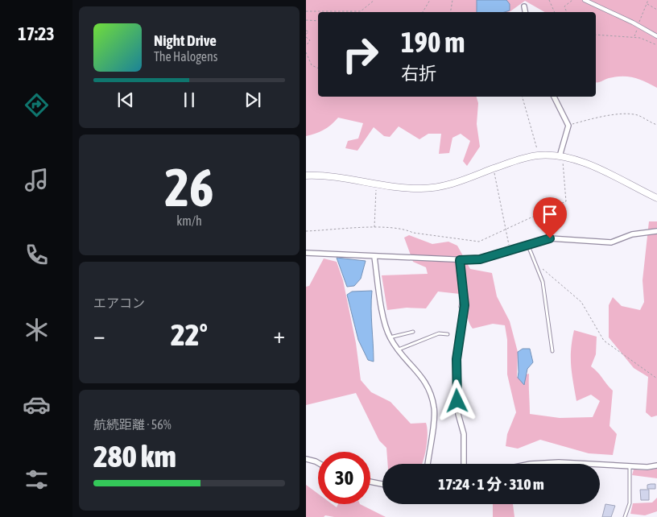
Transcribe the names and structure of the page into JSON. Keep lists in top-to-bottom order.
{
  "page": {
    "tabs": "17:23",
    "turn": ["190 m", "右折"],
    "song": ["Night Drive", "The Halogens"],
    "tile": [
      ["26", "km/h"],
      "エアコン",
      ["航続距離 · 56%", "280 km"]
    ],
    "heat": ["−", "22°", "+"],
    "limit": "30",
    "trip": "17:24 · 1 分 · 310 m"
  }
}
